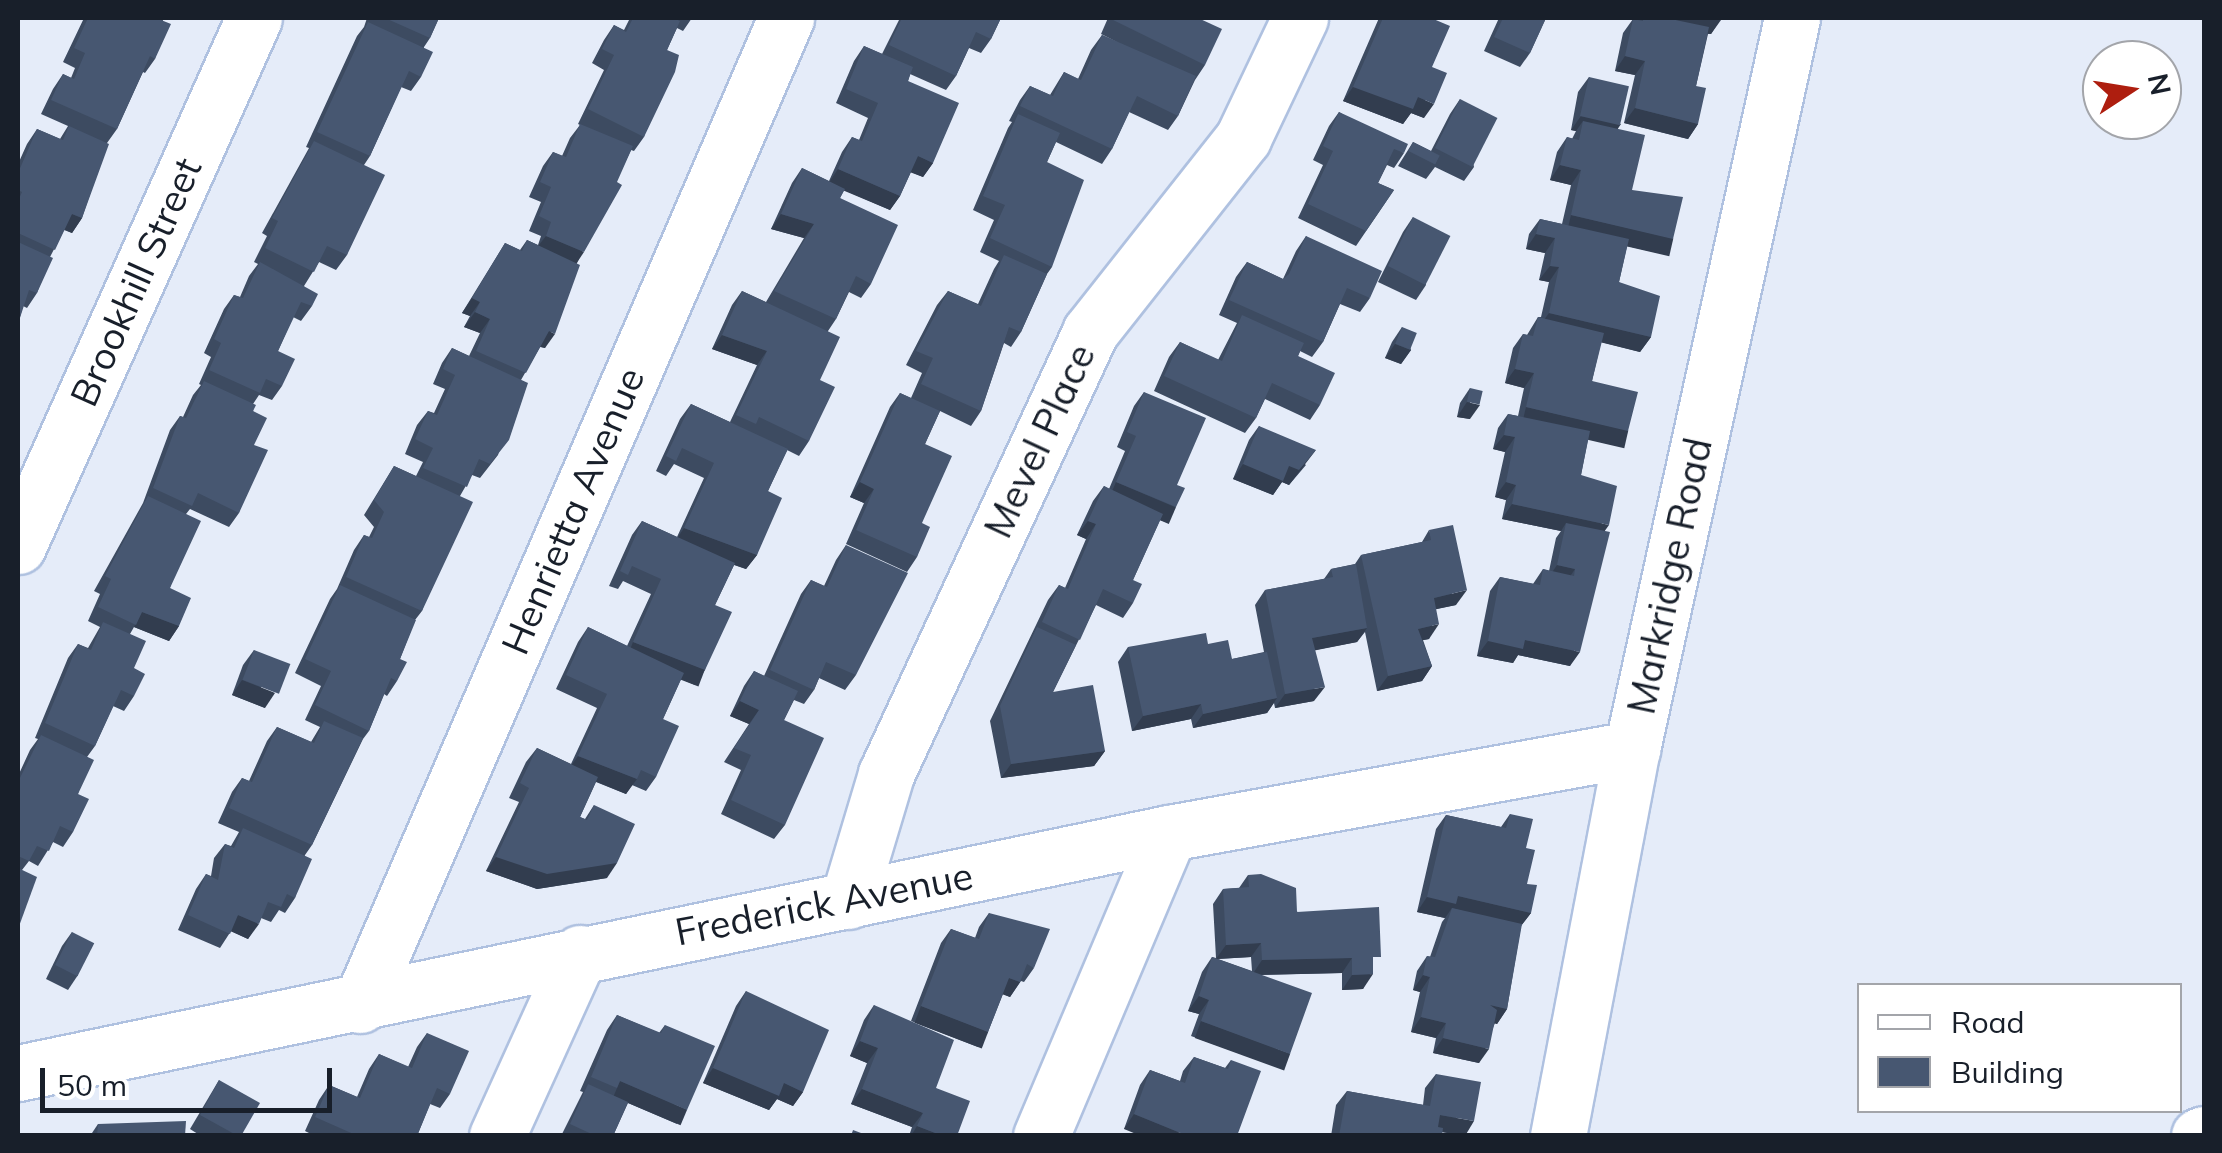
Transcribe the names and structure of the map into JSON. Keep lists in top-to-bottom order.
{
  "streets": {
    "street": [
      "Brookhill Street",
      "Mevel Place",
      "Henrietta Avenue",
      "Markridge Road",
      "Frederick Avenue"
    ]
  },
  "crossings": [
    ["Mevel Place", "Frederick Avenue"],
    ["Henrietta Avenue", "Frederick Avenue"],
    ["Markridge Road", "Frederick Avenue"]
  ],
  "legend": ["Road", "Building"],
  "scale_bar": "50 m",
  "north": "right"
}
